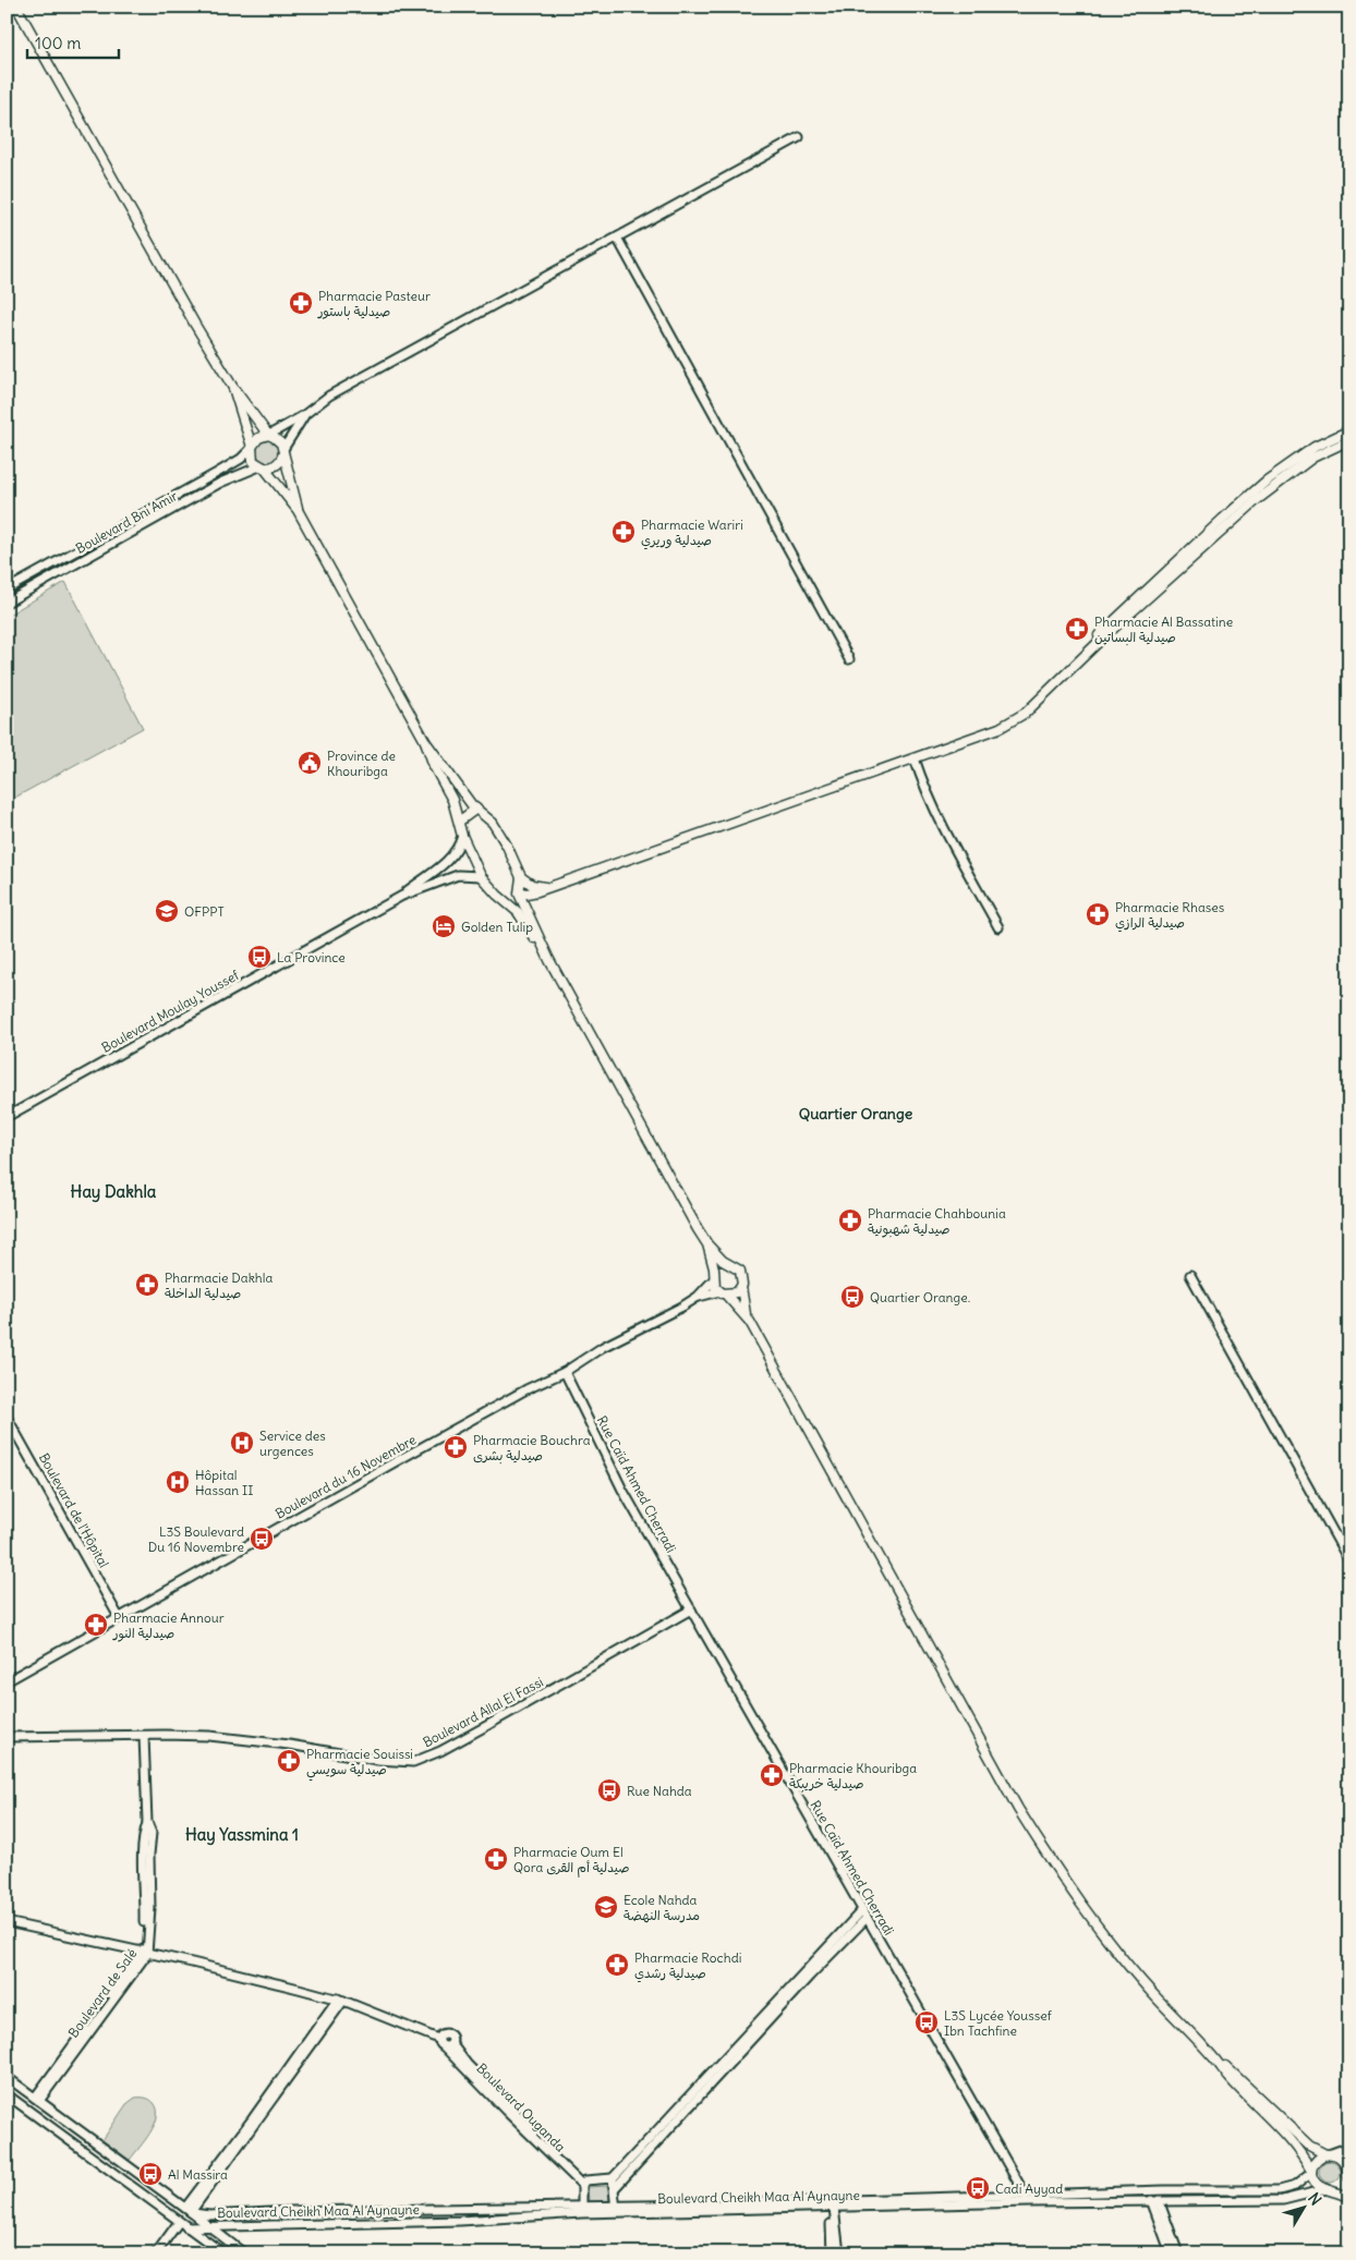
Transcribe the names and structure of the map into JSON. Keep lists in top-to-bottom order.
{
  "streets": {
    "street": [
      "Boulevard Bni Amir",
      "Boulevard Moulay Youssef",
      "Boulevard du 16 Novembre",
      "Rue Caïd Ahmed Cherradi",
      "Boulevard de l'Hôpital",
      "Boulevard Allal El Fassi",
      "Boulevard de Salé",
      "Boulevard Ouganda",
      "Boulevard Cheikh Maa Al Aynayne"
    ]
  },
  "crossings": [
    ["Boulevard du 16 Novembre", "Rue Caïd Ahmed Cherradi"],
    ["Boulevard du 16 Novembre", "Boulevard de l'Hôpital"],
    ["Rue Caïd Ahmed Cherradi", "Boulevard Allal El Fassi"],
    ["Rue Caïd Ahmed Cherradi", "Boulevard Cheikh Maa Al Aynayne"],
    ["Boulevard Allal El Fassi", "Boulevard de Salé"]
  ],
  "districts": ["Quartier Orange", "Hay Dakhla", "Hay Yassmina 1"],
  "places": {
    "pharmacy": [
      "Pharmacie Pasteur صيدلية باستور",
      "Pharmacie Wariri صيدلية وريري",
      "Pharmacie Al Bassatine صيدلية البساتين",
      "Pharmacie Rhases صيدلية الرازي",
      "Pharmacie Chahbounia صيدلية شهبونية",
      "Pharmacie Dakhla صيدلية الداخلة",
      "Pharmacie Bouchra صيدلية بشرى",
      "Pharmacie Annour صيدلية النور",
      "Pharmacie Souissi صيدلية سويسي",
      "Pharmacie Khouribga صيدلية خريبكة",
      "Pharmacie Oum El Qora صيدلية أم القرى",
      "Pharmacie Rochdi صيدلية رشدي"
    ],
    "public building": ["Province de Khouribga"],
    "school or university": ["OFPPT", "Ecole Nahda مدرسة النهضة"],
    "hotel": ["Golden Tulip"],
    "bus stop": [
      "La Province",
      "Quartier Orange.",
      "L3S Boulevard Du 16 Novembre",
      "Rue Nahda",
      "L3S Lycée Youssef Ibn Tachfine",
      "Al Massira",
      "Cadi Ayyad"
    ],
    "hospital": ["Service des urgences", "Hôpital Hassan II"]
  },
  "scale_bar": "100 m",
  "north": "top right"
}
